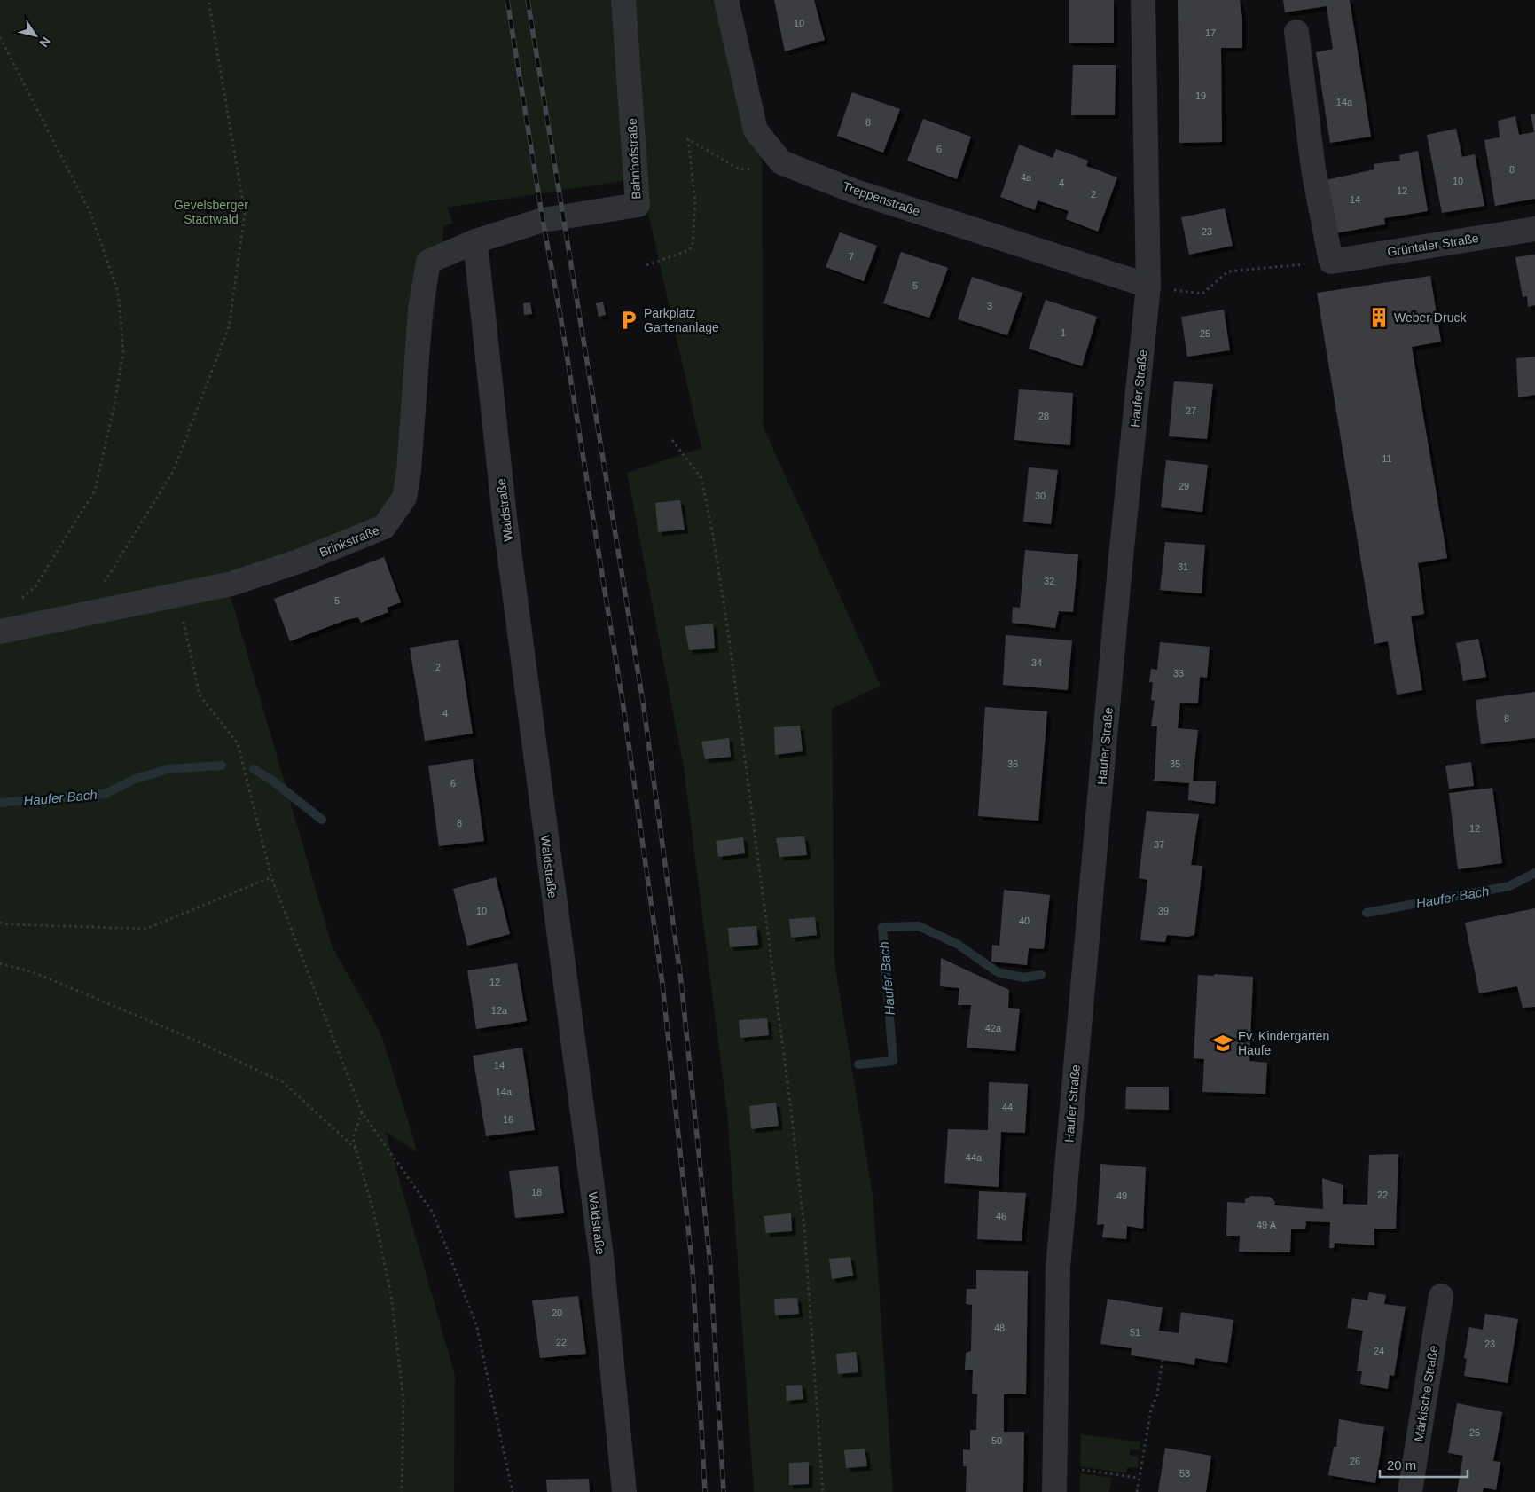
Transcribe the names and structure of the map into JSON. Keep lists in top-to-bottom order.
{
  "streets": {
    "street": [
      "Bahnhofstraße",
      "Treppenstraße",
      "Grüntaler Straße",
      "Haufer Straße",
      "Waldstraße",
      "Brinkstraße",
      "Märkische Straße"
    ]
  },
  "crossings": [
    ["Bahnhofstraße", "Waldstraße"],
    ["Bahnhofstraße", "Brinkstraße"],
    ["Treppenstraße", "Haufer Straße"],
    ["Waldstraße", "Brinkstraße"]
  ],
  "water": ["Haufer Bach"],
  "parks": ["Gevelsberger Stadtwald"],
  "places": {
    "building": ["Weber Druck"],
    "parking": ["Parkplatz Gartenanlage"],
    "school or university": ["Ev. Kindergarten Haufe"]
  },
  "house_numbers": [
    "10",
    "17",
    "19",
    "14a",
    "8",
    "6",
    "8",
    "4a",
    "10",
    "4",
    "12",
    "2",
    "14",
    "23",
    "7",
    "5",
    "3",
    "1",
    "25",
    "27",
    "28",
    "11",
    "29",
    "30",
    "31",
    "32",
    "5",
    "34",
    "2",
    "33",
    "4",
    "8",
    "36",
    "35",
    "6",
    "8",
    "12",
    "37",
    "10",
    "39",
    "40",
    "12",
    "12a",
    "42a",
    "14",
    "14a",
    "44",
    "16",
    "44a",
    "18",
    "22",
    "49",
    "46",
    "49 A",
    "20",
    "48",
    "51",
    "22",
    "23",
    "24",
    "25",
    "50",
    "26",
    "53"
  ],
  "scale_bar": "20 m",
  "north": "bottom right"
}
